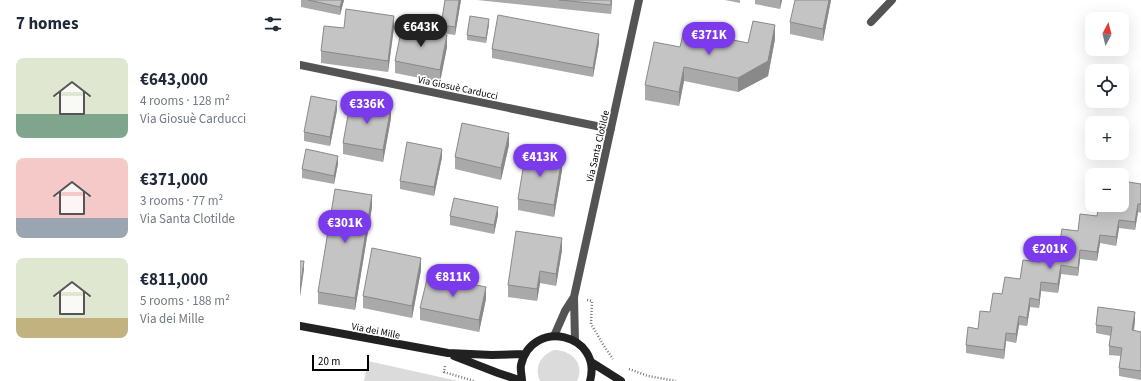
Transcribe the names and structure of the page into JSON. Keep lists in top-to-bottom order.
{
  "streets": {
    "main road": ["Via dei Mille"],
    "street": ["Via Giosuè Carducci", "Via Santa Clotilde"]
  },
  "crossings": [
    ["Via Giosuè Carducci", "Via Santa Clotilde"]
  ],
  "scale_bar": "20 m",
  "north": "top",
  "page": {
    "heading": "7 homes",
    "map_buttons": ["+", "−"],
    "price": [
      "€643K",
      "€371K",
      "€336K",
      "€413K",
      "€301K",
      "€201K",
      "€811K"
    ],
    "list": [
      {
        "name": "€643,000",
        "note": "4 rooms · 128 m² · Via Giosuè Carducci"
      },
      {
        "name": "€371,000",
        "note": "3 rooms · 77 m² · Via Santa Clotilde"
      },
      {
        "name": "€811,000",
        "note": "5 rooms · 188 m² · Via dei Mille"
      }
    ],
    "scale": "20 m"
  }
}
